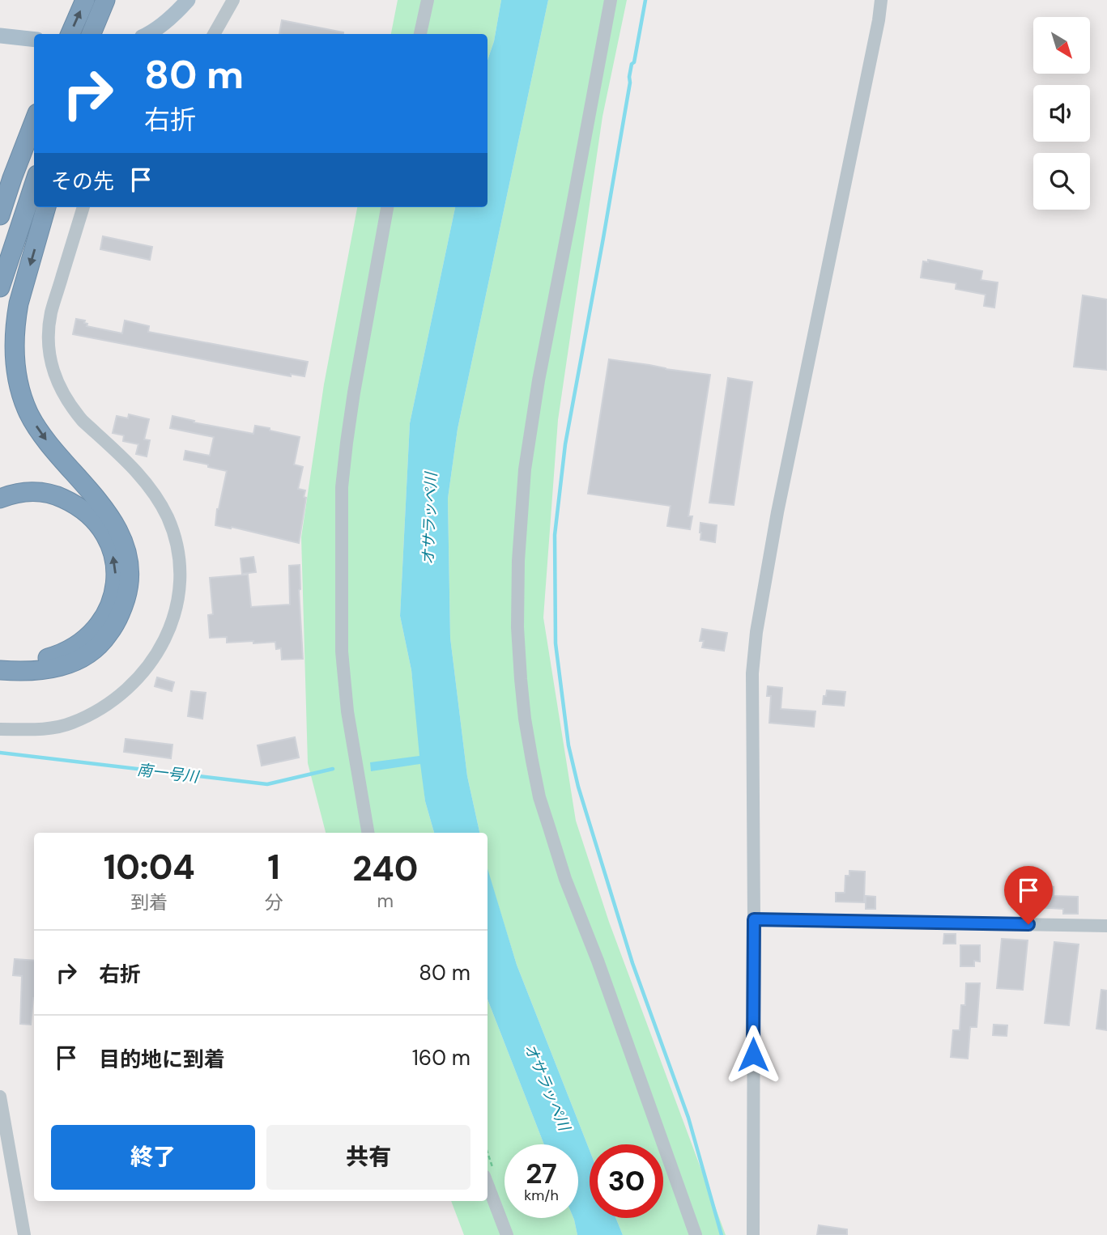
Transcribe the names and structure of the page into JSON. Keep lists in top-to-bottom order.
{
  "water": ["オサラッペ川", "南一号川"],
  "north": "bottom right",
  "page": {
    "turn": ["80 m", "右折"],
    "then": "その先",
    "eta": [
      "10:04",
      "到着",
      "1",
      "分",
      "240",
      "m"
    ],
    "list": [
      {
        "name": "右折",
        "value": "80 m"
      },
      {
        "name": "目的地に到着",
        "value": "160 m"
      }
    ],
    "buttons": ["終了", "共有"],
    "speed": "27 km/h",
    "limit": "30"
  }
}
